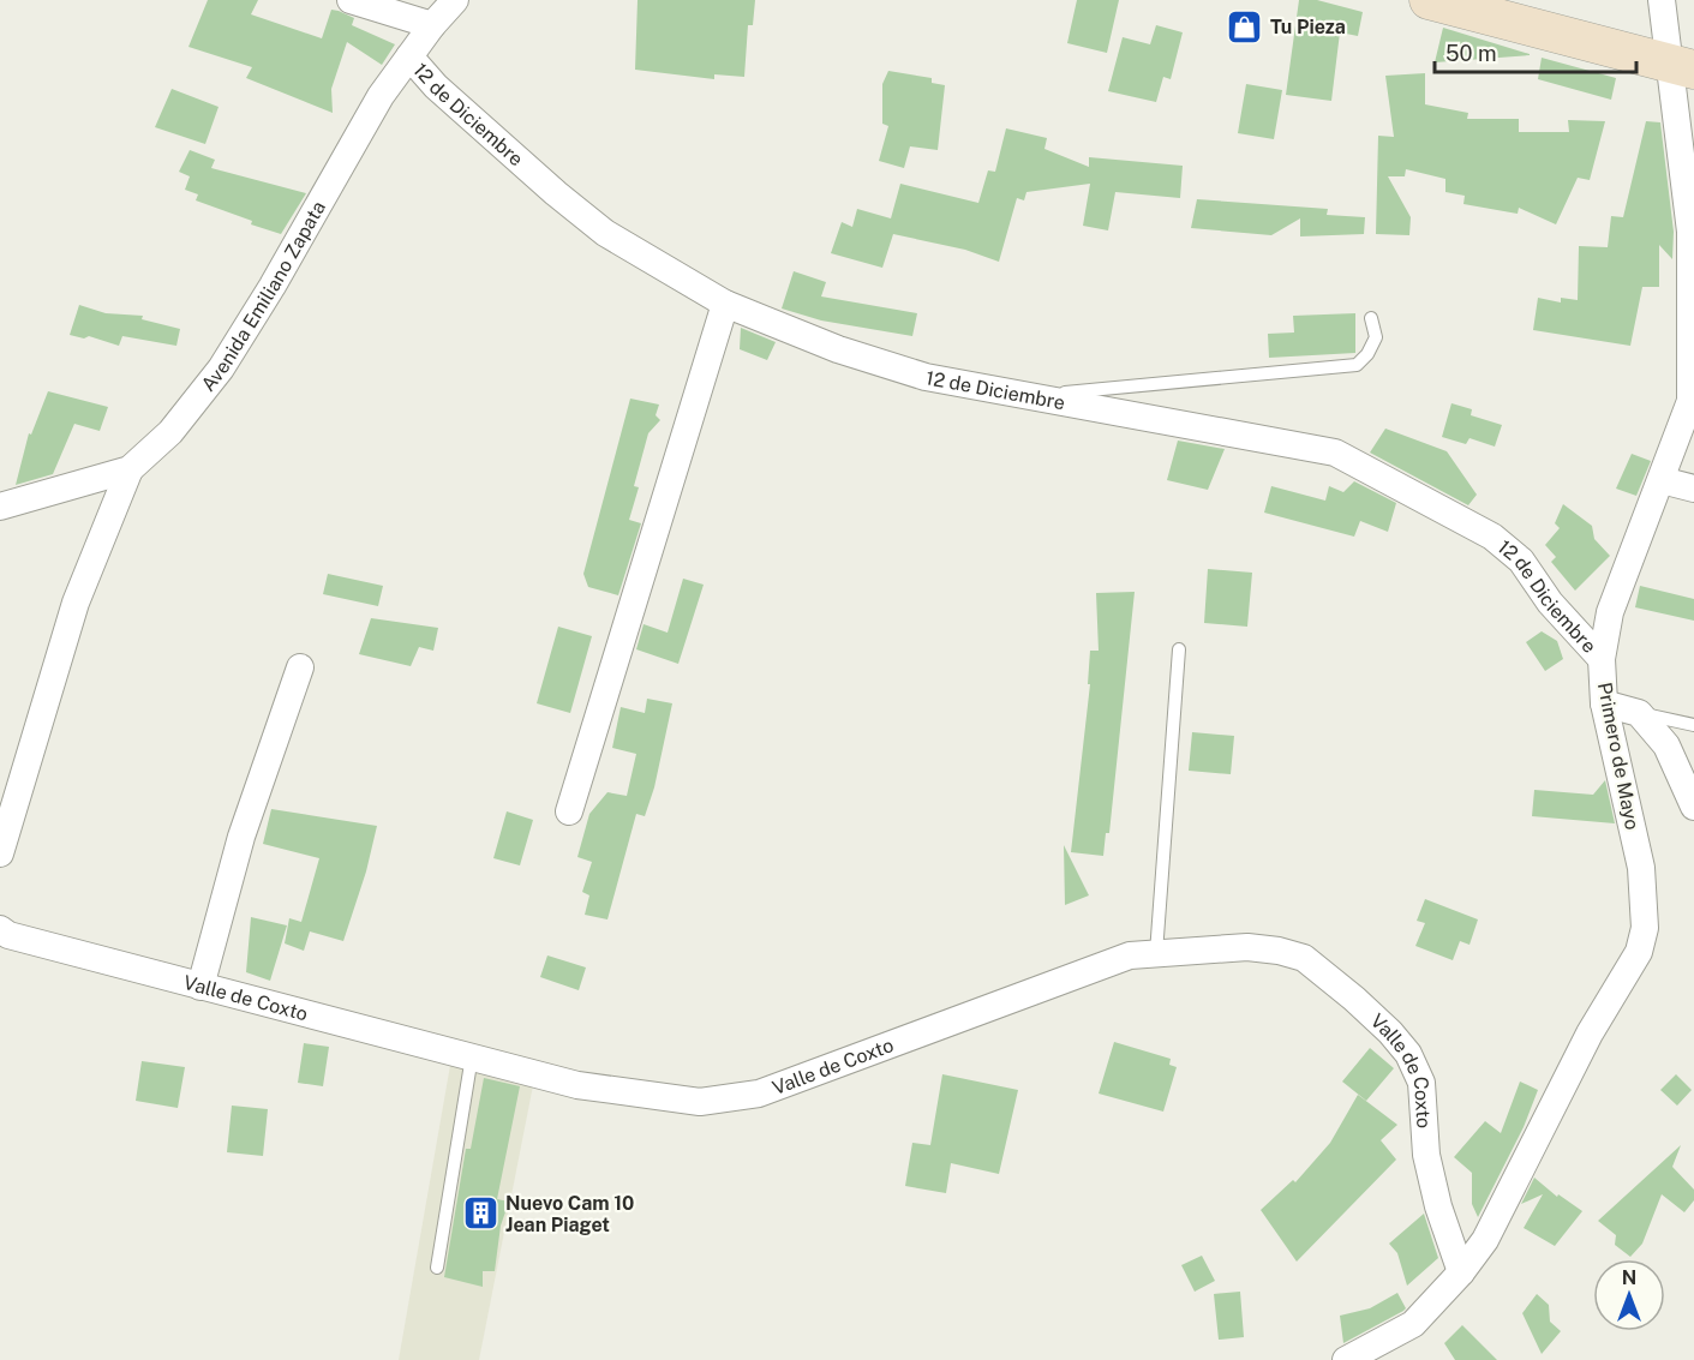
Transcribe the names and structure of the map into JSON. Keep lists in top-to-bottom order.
{
  "streets": {
    "street": [
      "12 de Diciembre",
      "Avenida Emiliano Zapata",
      "Primero de Mayo",
      "Valle de Coxto"
    ]
  },
  "crossings": [
    ["12 de Diciembre", "Avenida Emiliano Zapata"],
    ["12 de Diciembre", "Primero de Mayo"],
    ["Primero de Mayo", "Valle de Coxto"]
  ],
  "places": {
    "shop": ["Tu Pieza"],
    "building": ["Nuevo Cam 10 Jean Piaget"]
  },
  "scale_bar": "50 m",
  "north": "top"
}
